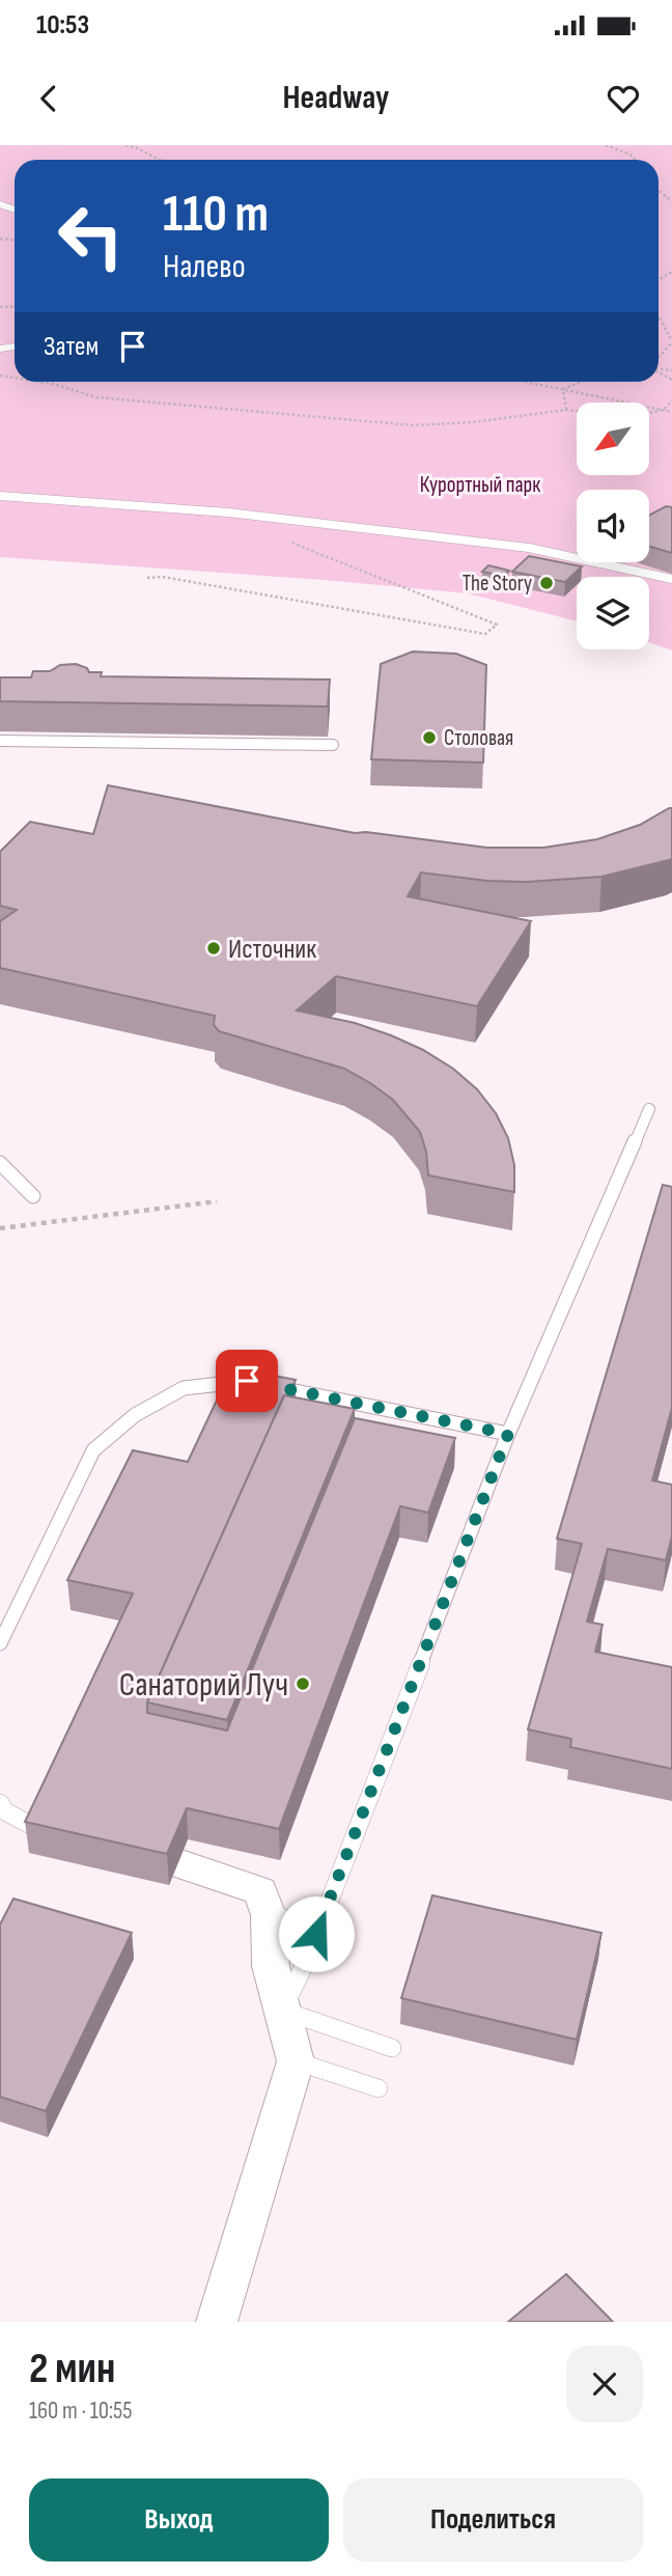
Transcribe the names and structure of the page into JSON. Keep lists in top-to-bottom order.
{
  "parks": ["Курортный парк"],
  "places": [
    "The Story",
    "Столовая",
    "Источник",
    "Cанаторий Луч"
  ],
  "north": "bottom left",
  "page": {
    "status": "10:53",
    "header": "Headway",
    "turn": ["110 m", "Налево"],
    "then": "Затем",
    "heading": ["2 мин", "160 m · 10:55"],
    "buttons": ["Выход", "Поделиться"]
  }
}
